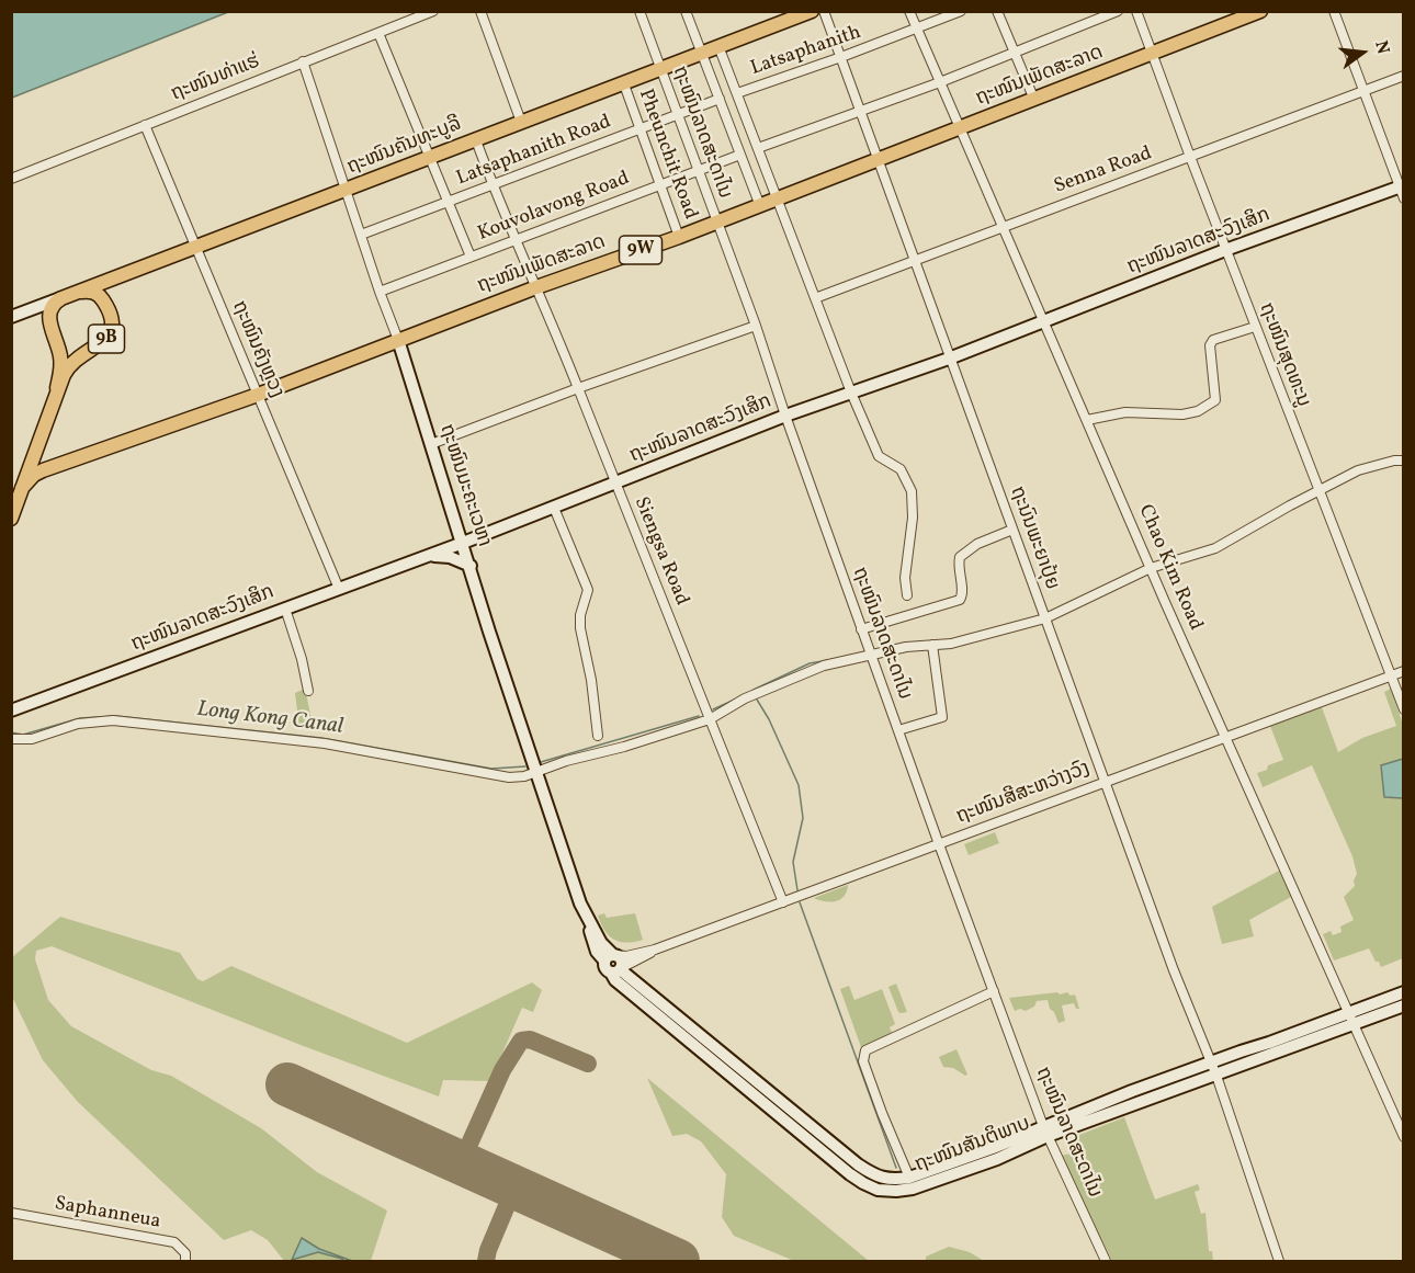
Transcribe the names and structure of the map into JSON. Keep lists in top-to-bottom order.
{
  "streets": {
    "main road": [
      "ຖະໜົນເພັດສະລາດ",
      "ຖະໜົນຄັນທະບູລີ",
      "9W",
      "9B"
    ],
    "street": [
      "Latsaphanith",
      "ຖະໜົນທ່າແຮ່",
      "ຖະໜົນລາດສະດາໄນ",
      "Latsaphanith Road",
      "Pheunchit Road",
      "Senna Road",
      "Kouvolavong Road",
      "ຖະໜົນລາດສະວົງເສິກ",
      "ຖະໜົນຄັງຫຼວງ",
      "ຖະໜົນສຸດທະນູ",
      "ຖະໜົນມະຄະເວຫາ",
      "ຖະນົນພະຍາປຸ້ຍ",
      "Siengsa Road",
      "Chao Kim Road",
      "ຖະໜົນສີສະຫວ່າງວົງ",
      "ຖະໜົນສັນຕິພາບ",
      "Saphanneua"
    ]
  },
  "crossings": [
    ["Latsaphanith", "ຖະນົນພະຍາປຸ້ຍ"],
    ["Latsaphanith", "Chao Kim Road"],
    ["ຖະໜົນເພັດສະລາດ", "ຖະໜົນລາດສະດາໄນ"],
    ["ຖະໜົນເພັດສະລາດ", "Pheunchit Road"],
    ["ຖະໜົນເພັດສະລາດ", "9B"],
    ["ຖະໜົນເພັດສະລາດ", "ຖະໜົນຄັງຫຼວງ"],
    ["ຖະໜົນເພັດສະລາດ", "ຖະໜົນສຸດທະນູ"],
    ["ຖະໜົນເພັດສະລາດ", "ຖະໜົນມະຄະເວຫາ"],
    ["ຖະໜົນເພັດສະລາດ", "ຖະນົນພະຍາປຸ້ຍ"],
    ["ຖະໜົນເພັດສະລາດ", "Siengsa Road"],
    ["ຖະໜົນເພັດສະລາດ", "Chao Kim Road"],
    ["ຖະໜົນທ່າແຮ່", "ຖະໜົນຄັງຫຼວງ"],
    ["ຖະໜົນທ່າແຮ່", "ຖະໜົນມະຄະເວຫາ"],
    ["ຖະໜົນລາດສະດາໄນ", "ຖະໜົນຄັນທະບູລີ"],
    ["ຖະໜົນລາດສະດາໄນ", "Latsaphanith Road"],
    ["ຖະໜົນລາດສະດາໄນ", "Kouvolavong Road"],
    ["ຖະໜົນລາດສະດາໄນ", "ຖະໜົນລາດສະວົງເສິກ"],
    ["ຖະໜົນລາດສະດາໄນ", "ຖະໜົນສີສະຫວ່າງວົງ"],
    ["ຖະໜົນລາດສະດາໄນ", "ຖະໜົນສັນຕິພາບ"],
    ["ຖະໜົນຄັນທະບູລີ", "Pheunchit Road"],
    ["ຖະໜົນຄັນທະບູລີ", "9B"],
    ["ຖະໜົນຄັນທະບູລີ", "ຖະໜົນຄັງຫຼວງ"],
    ["ຖະໜົນຄັນທະບູລີ", "ຖະໜົນມະຄະເວຫາ"],
    ["ຖະໜົນຄັນທະບູລີ", "Siengsa Road"],
    ["Latsaphanith Road", "Pheunchit Road"],
    ["Latsaphanith Road", "ຖະໜົນມະຄະເວຫາ"],
    ["Latsaphanith Road", "Siengsa Road"],
    ["Pheunchit Road", "Kouvolavong Road"],
    ["Senna Road", "ຖະໜົນສຸດທະນູ"],
    ["Senna Road", "ຖະນົນພະຍາປຸ້ຍ"],
    ["Senna Road", "Chao Kim Road"],
    ["Kouvolavong Road", "ຖະໜົນມະຄະເວຫາ"],
    ["Kouvolavong Road", "Siengsa Road"],
    ["ຖະໜົນລາດສະວົງເສິກ", "ຖະໜົນຄັງຫຼວງ"],
    ["ຖະໜົນລາດສະວົງເສິກ", "ຖະໜົນສຸດທະນູ"],
    ["ຖະໜົນລາດສະວົງເສິກ", "ຖະໜົນມະຄະເວຫາ"],
    ["ຖະໜົນລາດສະວົງເສິກ", "ຖະນົນພະຍາປຸ້ຍ"],
    ["ຖະໜົນລາດສະວົງເສິກ", "Siengsa Road"],
    ["ຖະໜົນລາດສະວົງເສິກ", "Chao Kim Road"],
    ["ຖະໜົນສຸດທະນູ", "ຖະໜົນສີສະຫວ່າງວົງ"],
    ["ຖະໜົນມະຄະເວຫາ", "ຖະໜົນສັນຕິພາບ"],
    ["ຖະນົນພະຍາປຸ້ຍ", "ຖະໜົນສີສະຫວ່າງວົງ"],
    ["ຖະນົນພະຍາປຸ້ຍ", "ຖະໜົນສັນຕິພາບ"],
    ["Siengsa Road", "ຖະໜົນສີສະຫວ່າງວົງ"],
    ["Chao Kim Road", "ຖະໜົນສີສະຫວ່າງວົງ"],
    ["Chao Kim Road", "ຖະໜົນສັນຕິພາບ"]
  ],
  "water": ["Long Kong Canal"],
  "north": "right"
}
